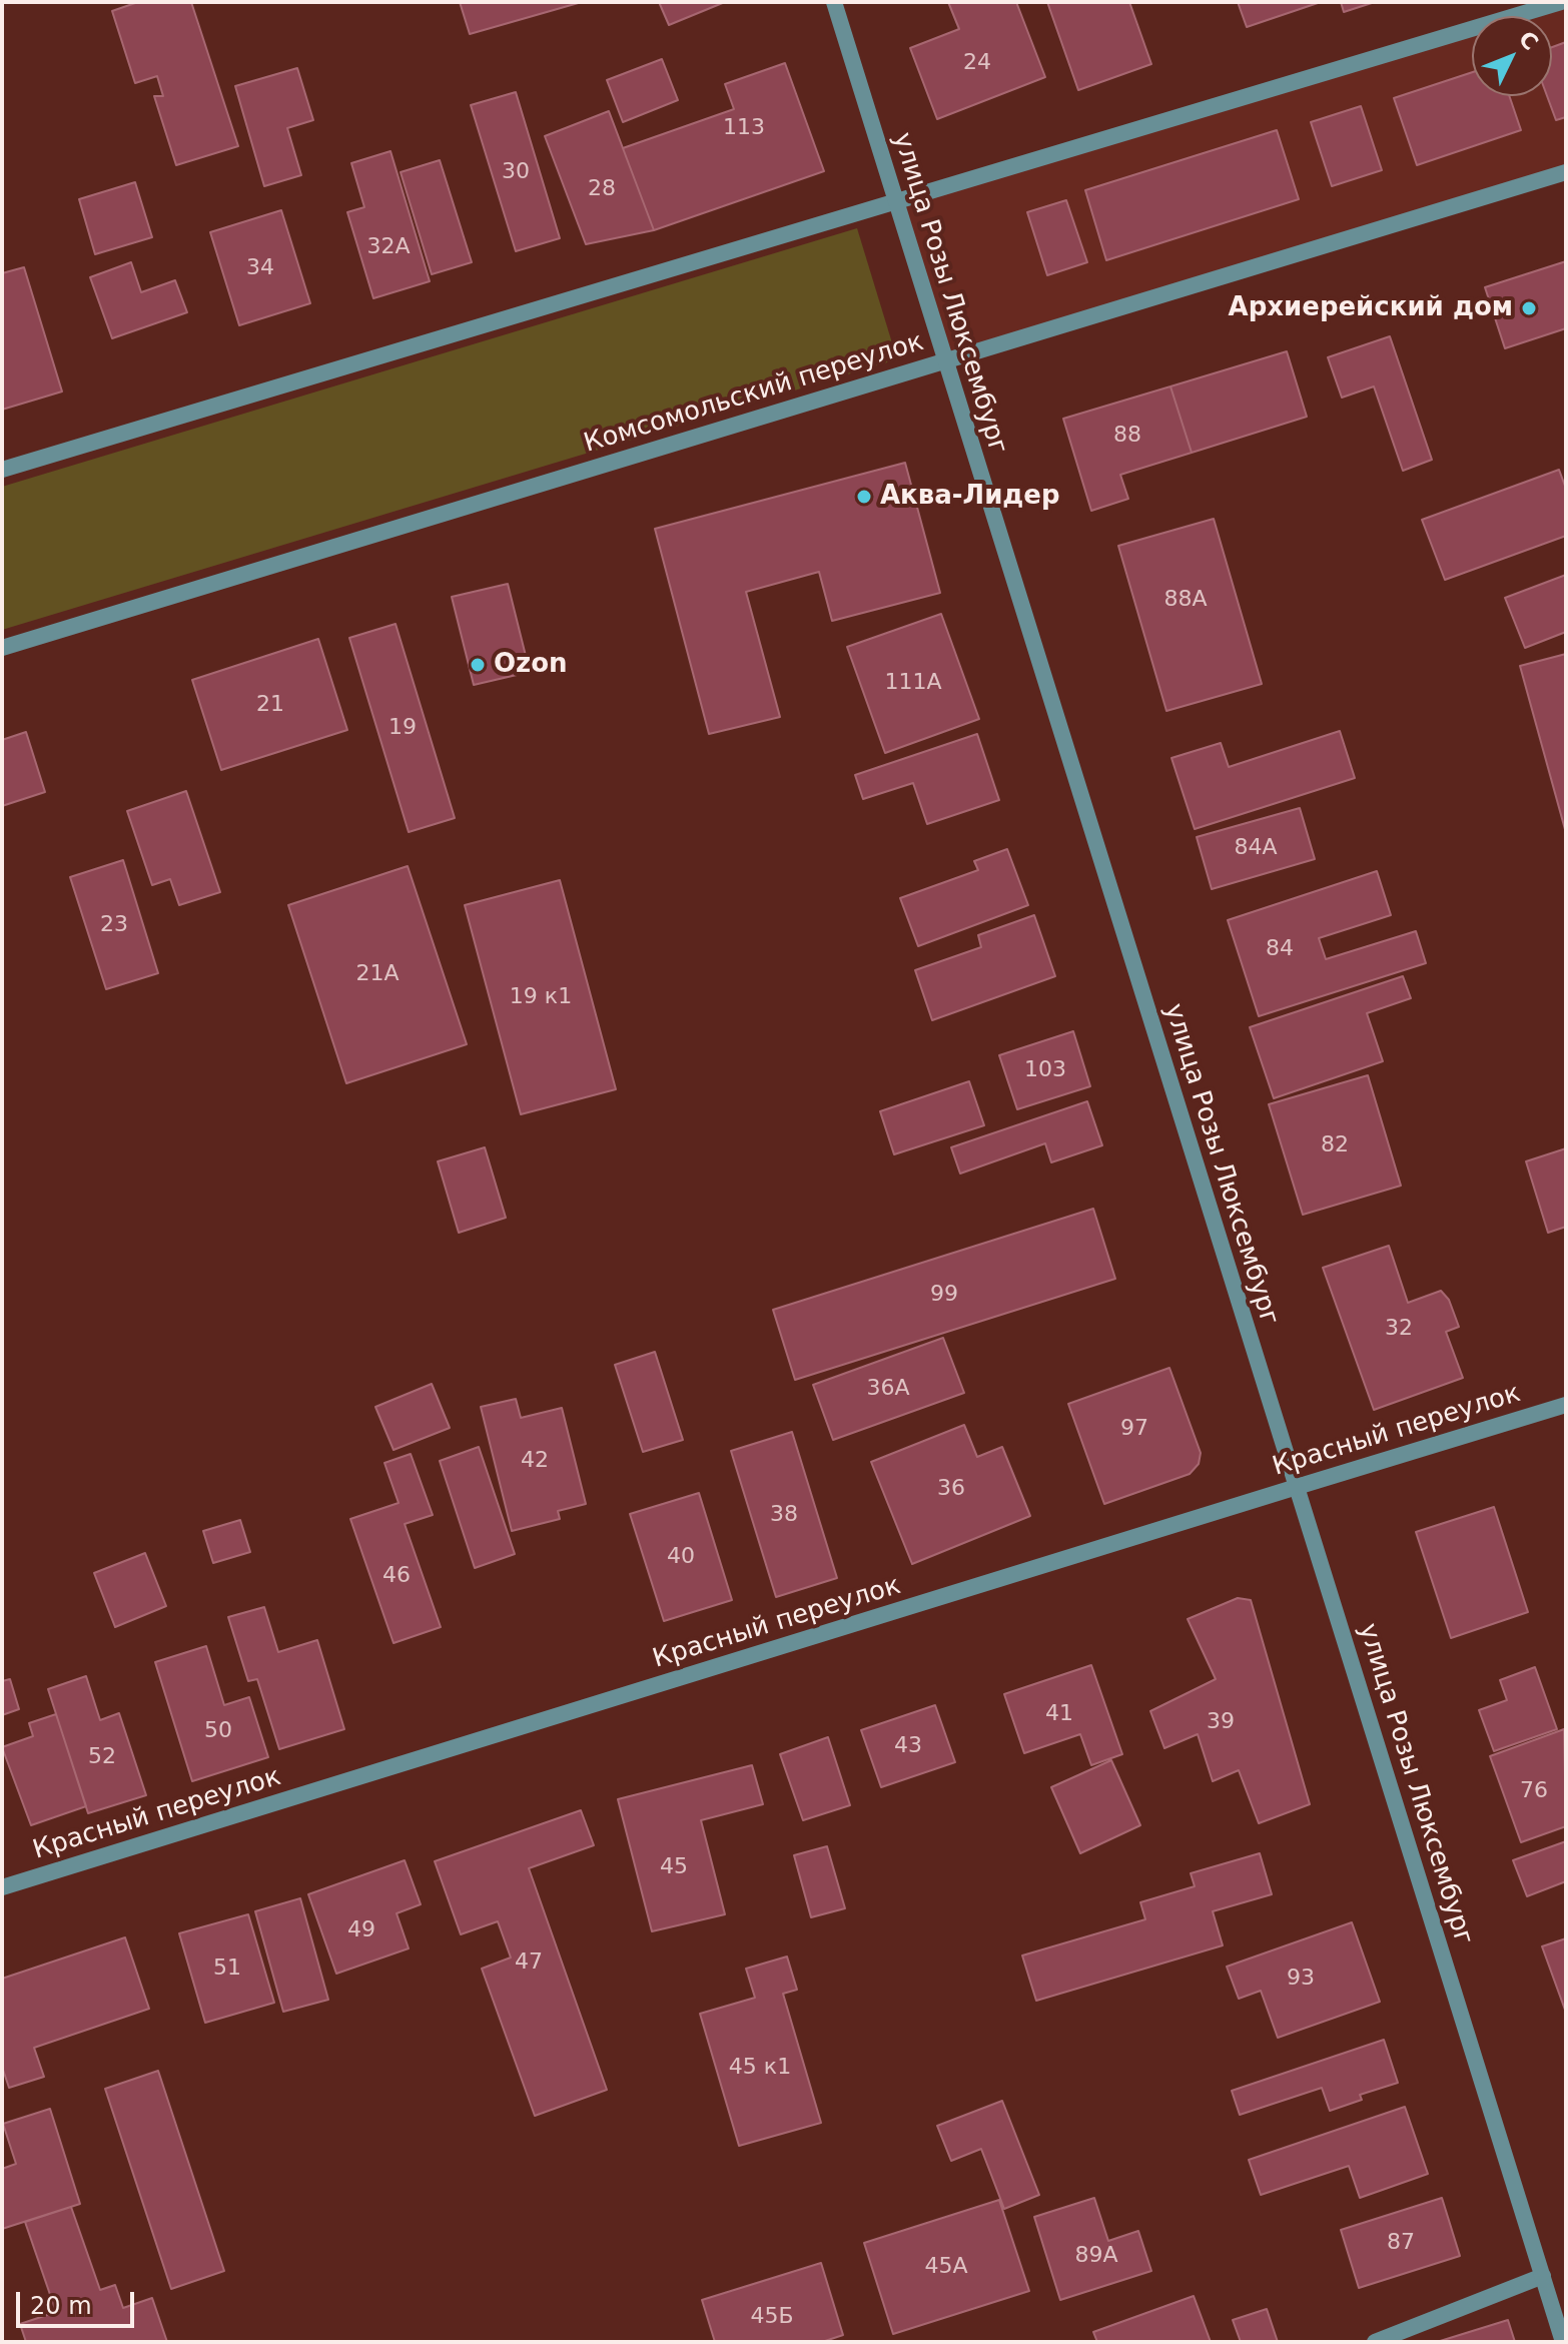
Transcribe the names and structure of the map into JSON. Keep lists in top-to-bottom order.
{
  "streets": {
    "street": ["улица Розы Люксембург", "Комсомольский переулок", "Красный переулок"]
  },
  "crossings": [
    ["улица Розы Люксембург", "Комсомольский переулок"],
    ["улица Розы Люксембург", "Красный переулок"]
  ],
  "places": ["Архиерейский дом", "Аква-Лидер", "Ozon"],
  "house_numbers": [
    "24",
    "113",
    "30",
    "28",
    "32А",
    "34",
    "88",
    "88А",
    "111А",
    "21",
    "19",
    "84А",
    "23",
    "84",
    "21А",
    "19 к1",
    "103",
    "82",
    "99",
    "32",
    "36А",
    "97",
    "42",
    "36",
    "38",
    "40",
    "46",
    "41",
    "39",
    "50",
    "43",
    "52",
    "76",
    "45",
    "49",
    "47",
    "51",
    "93",
    "45 к1",
    "87",
    "89А",
    "45А",
    "45Б"
  ],
  "scale_bar": "20 m",
  "north": "top right"
}
